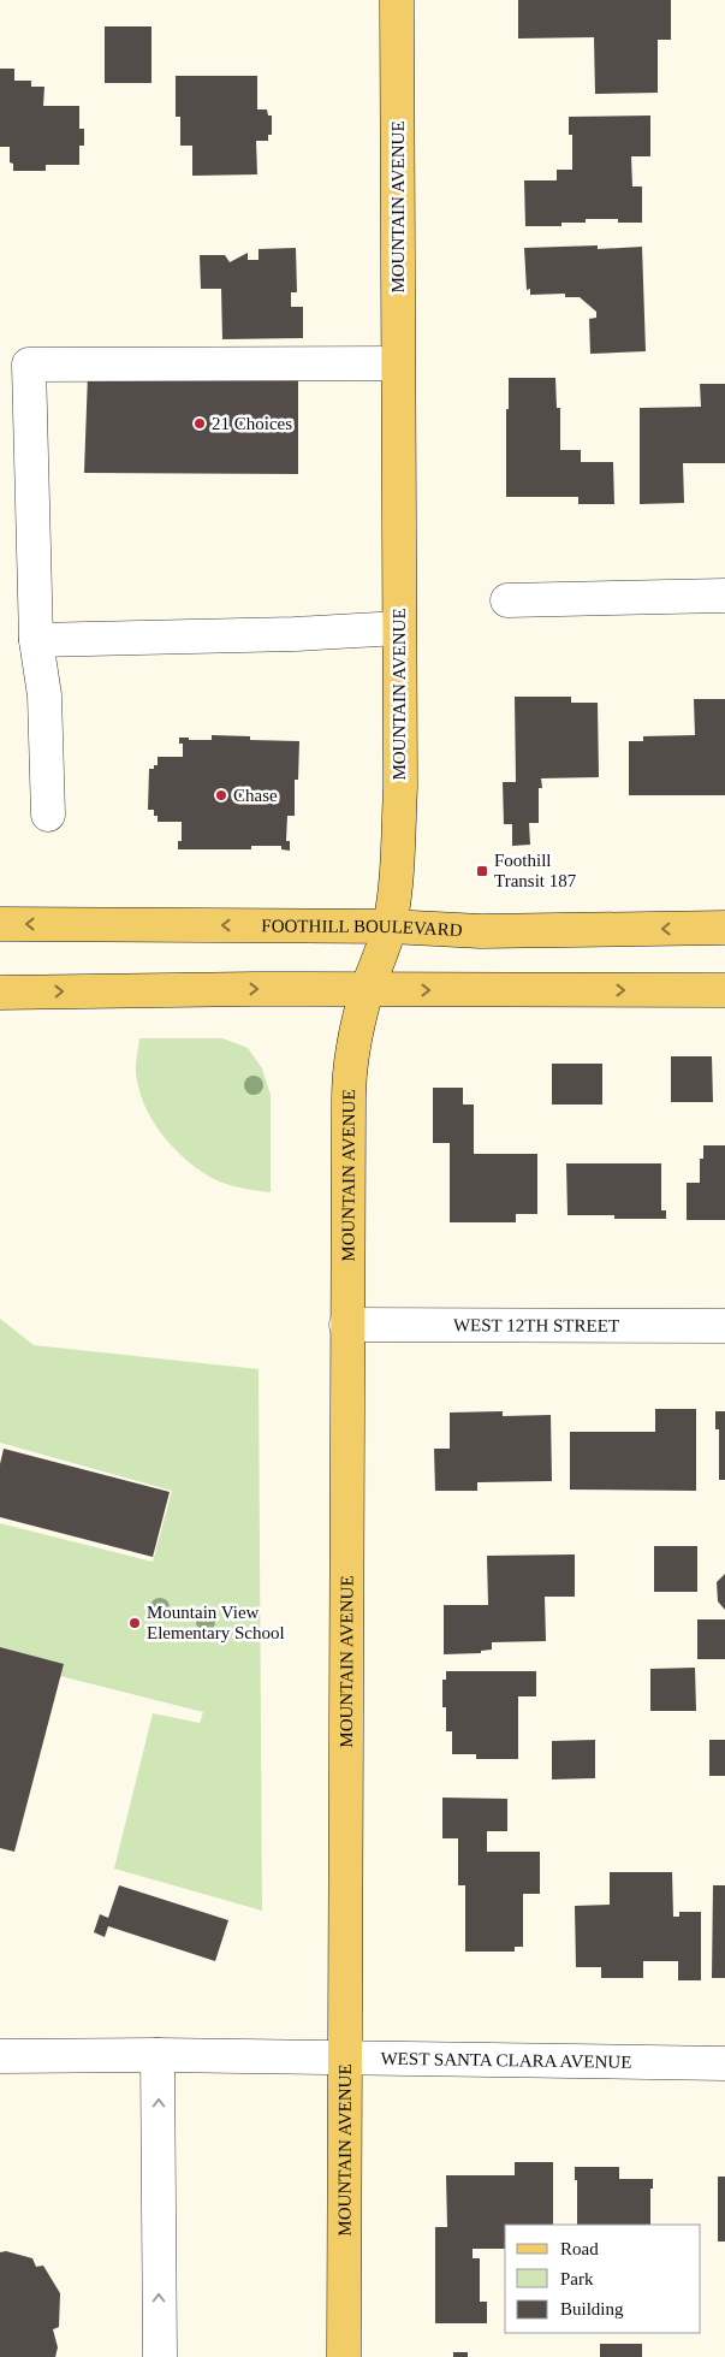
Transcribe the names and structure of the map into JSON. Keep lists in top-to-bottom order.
{
  "streets": {
    "main road": ["MOUNTAIN AVENUE", "FOOTHILL BOULEVARD"],
    "street": ["WEST 12TH STREET", "WEST SANTA CLARA AVENUE"]
  },
  "crossings": [
    ["MOUNTAIN AVENUE", "FOOTHILL BOULEVARD"],
    ["MOUNTAIN AVENUE", "WEST 12TH STREET"],
    ["MOUNTAIN AVENUE", "WEST SANTA CLARA AVENUE"]
  ],
  "places": {
    "other": ["21 Choices", "Chase", "Mountain View Elementary School"],
    "transit": ["Foothill Transit 187"]
  },
  "legend": ["Road", "Park", "Building"]
}
